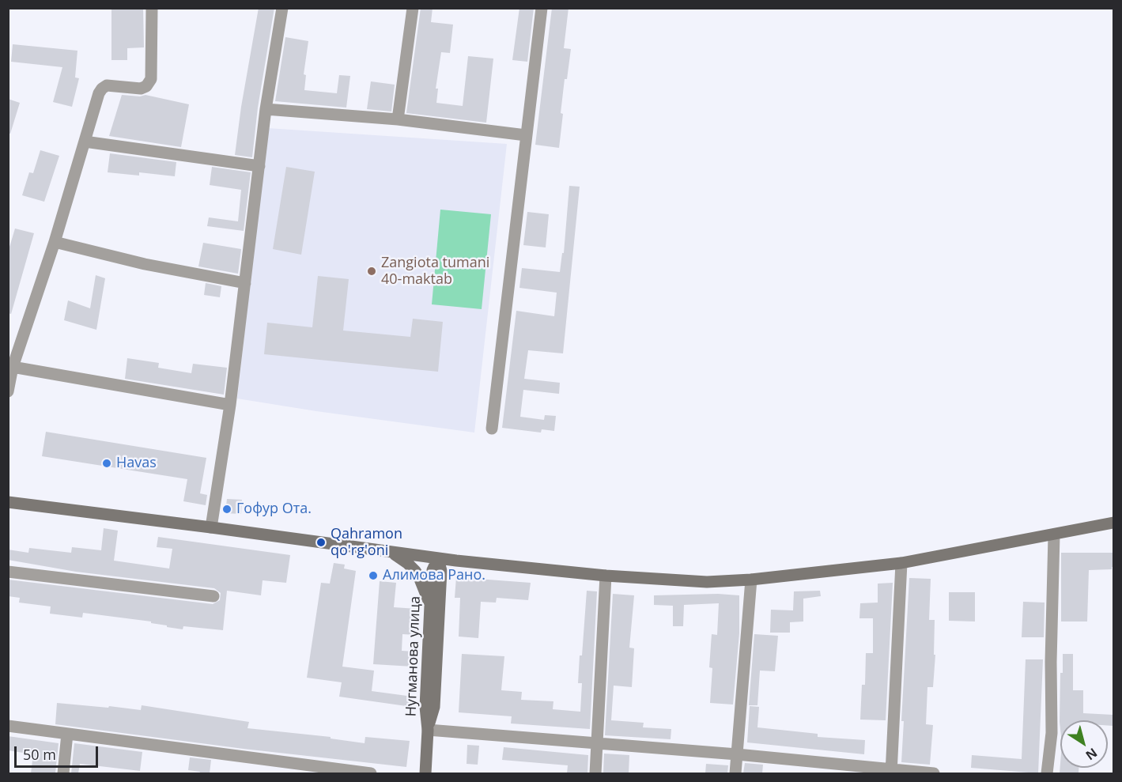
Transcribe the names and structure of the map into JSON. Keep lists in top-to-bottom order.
{
  "streets": {
    "main road": ["Нугманова улица"]
  },
  "places": [
    "Zangiota tumani 40-maktab",
    "Havas",
    "Гофур Ота.",
    "Qahramon qo'rg'oni",
    "Алимова Рано."
  ],
  "scale_bar": "50 m",
  "north": "bottom right"
}
